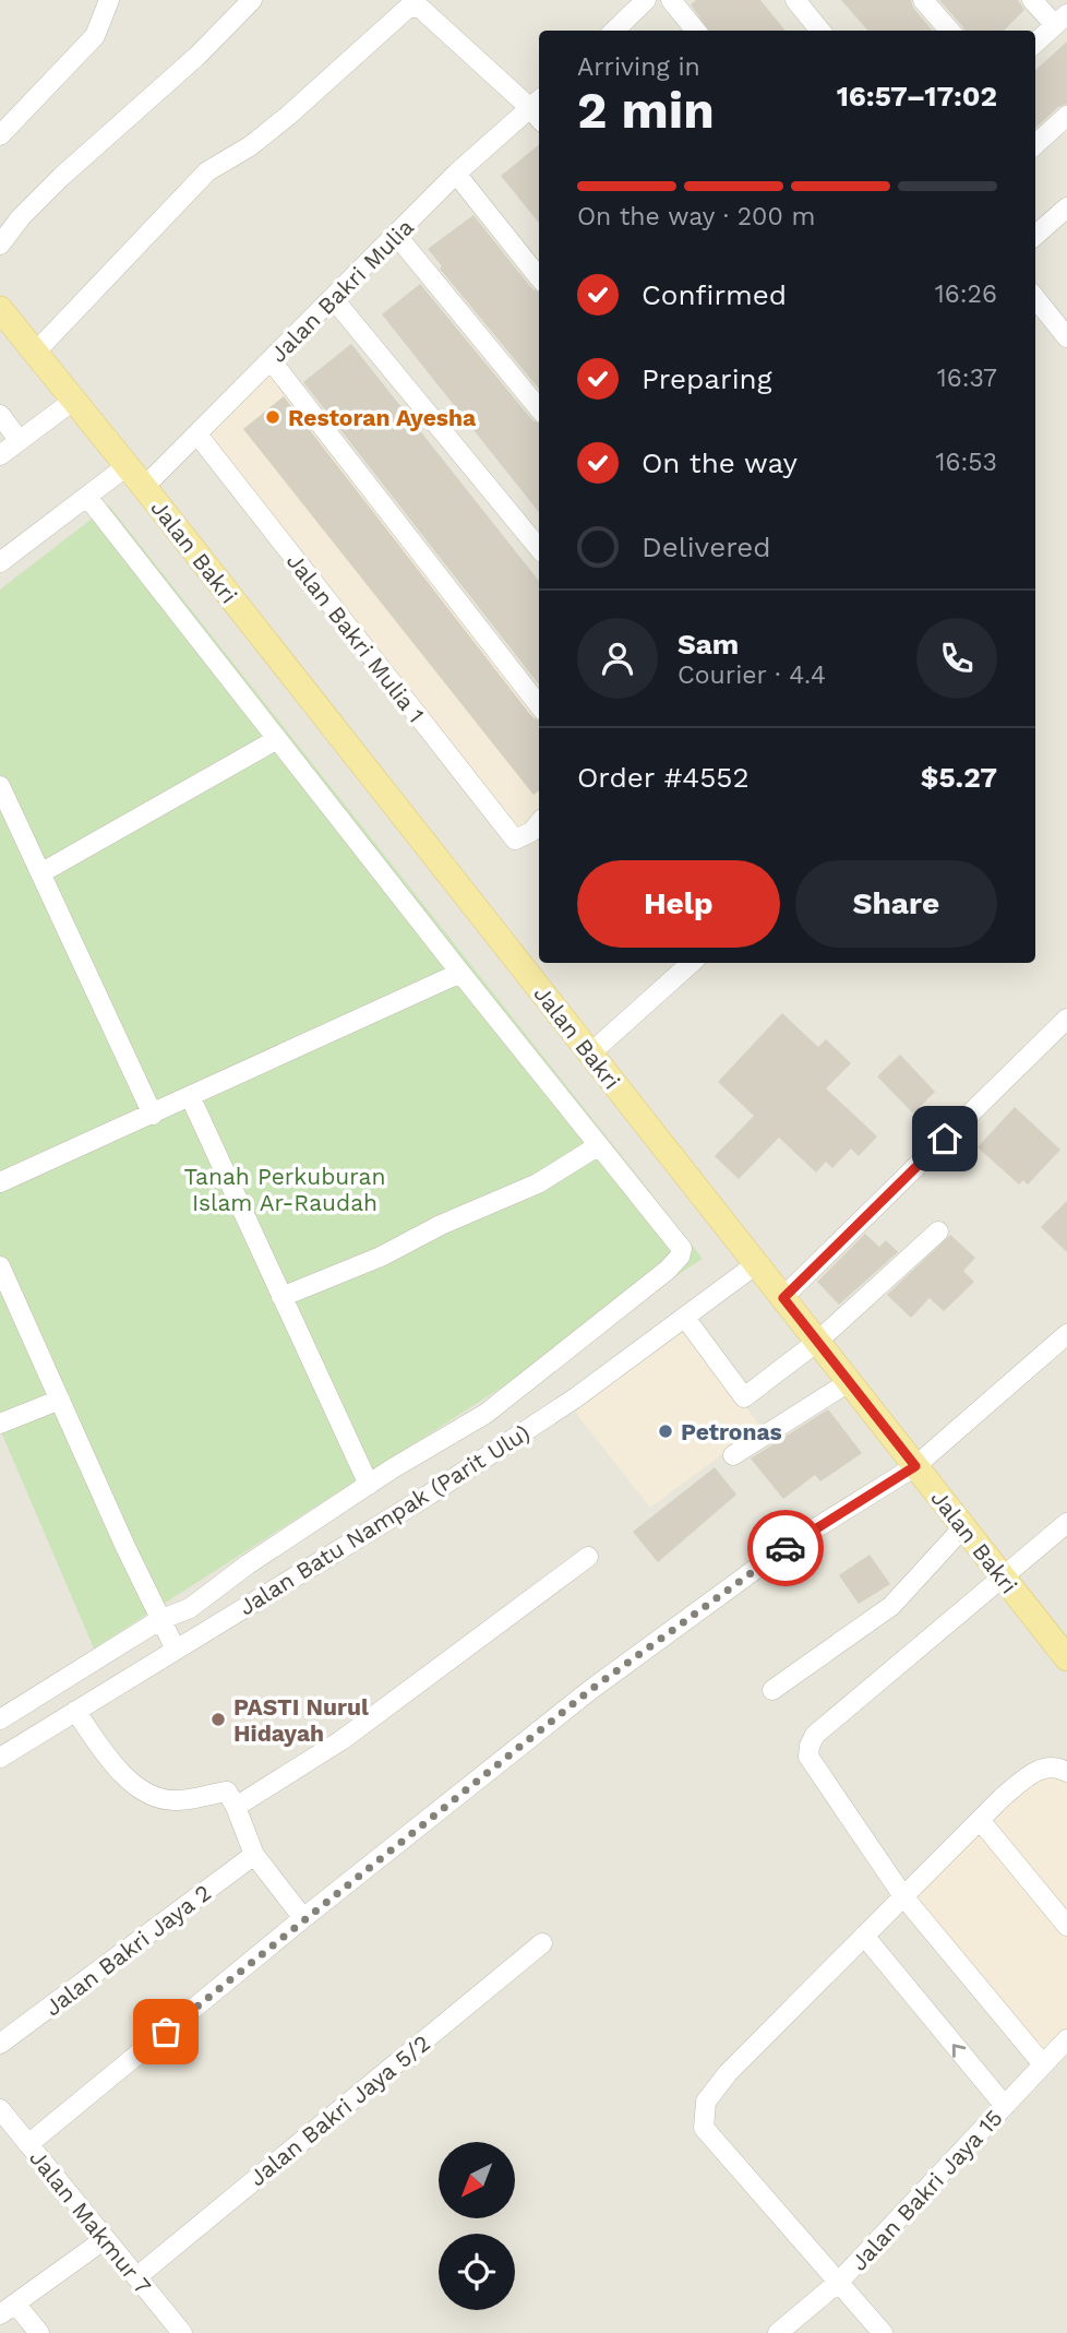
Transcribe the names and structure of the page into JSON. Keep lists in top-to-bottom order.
{
  "streets": {
    "main road": ["Jalan Bakri"],
    "street": [
      "Jalan Bakri Mulia",
      "Jalan Bakri Mulia 1",
      "Jalan Batu Nampak (Parit Ulu)",
      "Jalan Bakri Jaya 2",
      "Jalan Bakri Jaya 5/2",
      "Jalan Bakri Jaya 15",
      "Jalan Makmur 7"
    ]
  },
  "crossings": [
    ["Jalan Bakri Mulia", "Jalan Bakri"],
    ["Jalan Bakri Mulia", "Jalan Bakri Mulia 1"],
    ["Jalan Bakri", "Jalan Batu Nampak (Parit Ulu)"],
    ["Jalan Bakri Jaya 5/2", "Jalan Makmur 7"]
  ],
  "parks": ["Tanah Perkuburan Islam Ar-Raudah"],
  "places": ["Restoran Ayesha", "Petronas", "PASTI Nurul Hidayah"],
  "north": "bottom left",
  "page": {
    "heading": ["2 min", "Arriving in", "16:57–17:02"],
    "panel": [
      "Sam",
      "Courier · 4.4",
      "Order #4552",
      "$5.27"
    ],
    "bar": "On the way · 200 m",
    "list": [
      ["Confirmed", "16:26"],
      ["Preparing", "16:37"],
      ["On the way", "16:53"],
      "Delivered"
    ],
    "buttons": ["Help", "Share"]
  }
}
